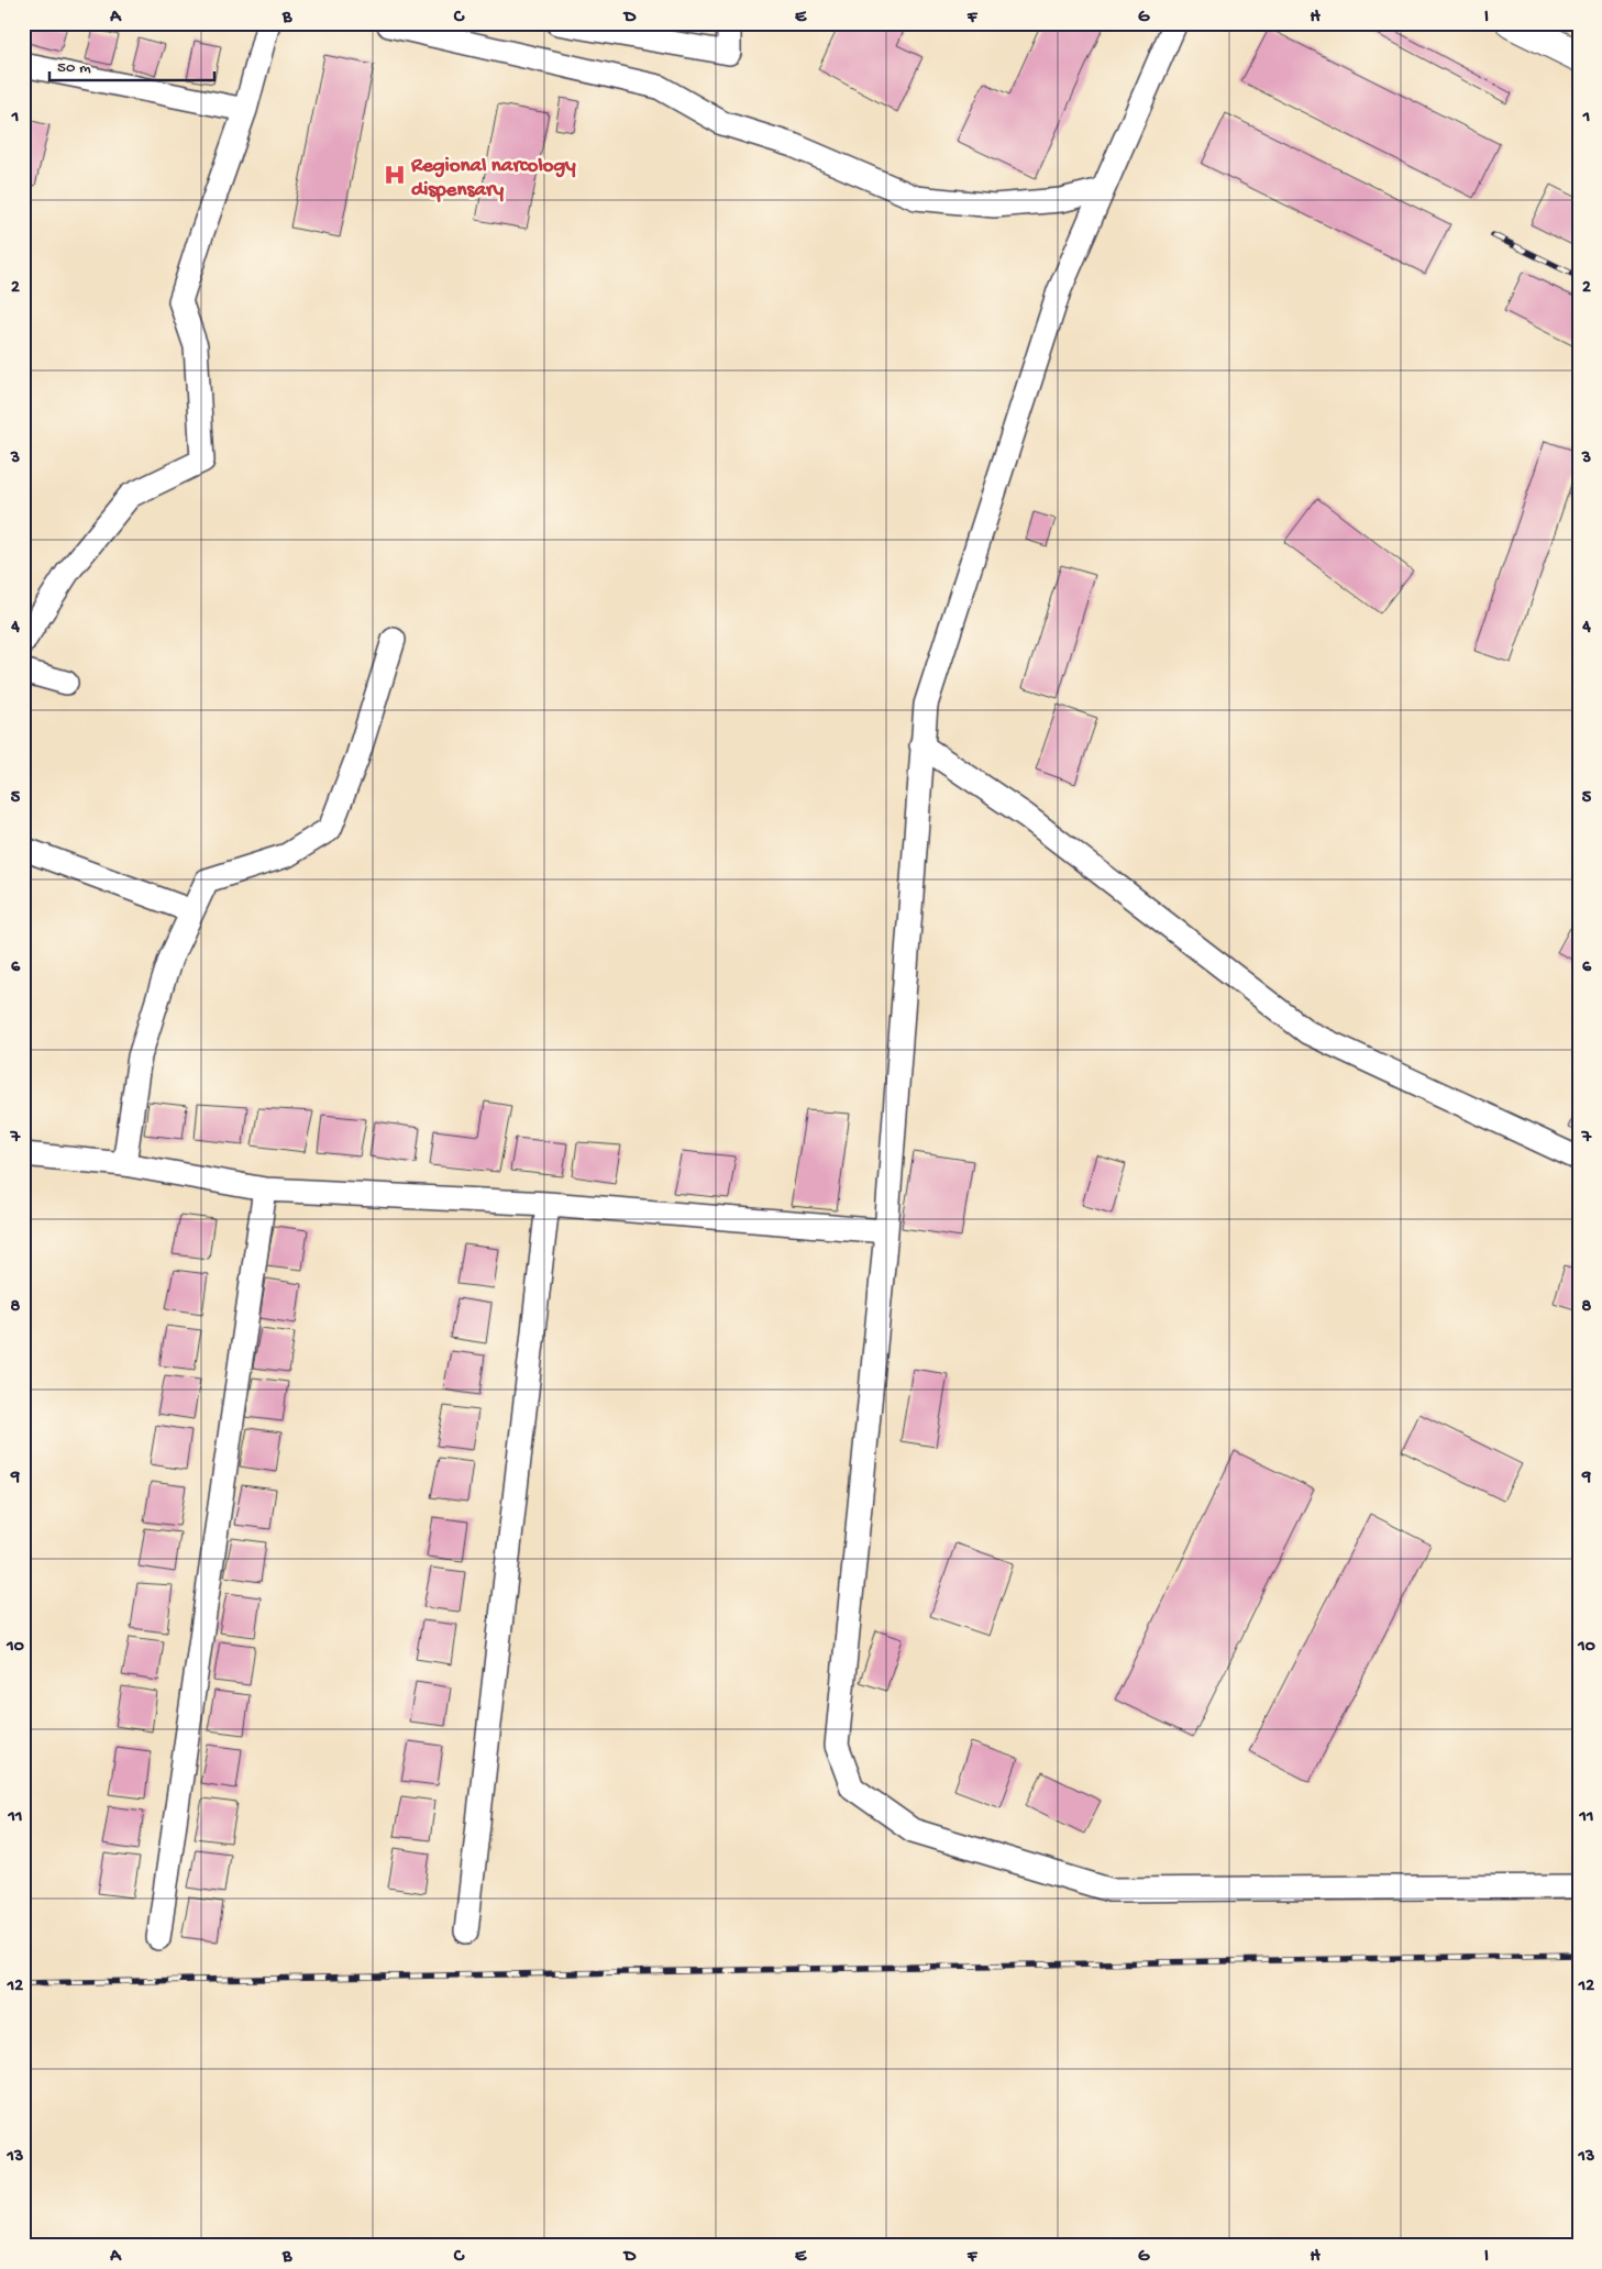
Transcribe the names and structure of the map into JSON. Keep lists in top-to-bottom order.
{
  "places": {
    "hospital": ["Regional narcology dispensary"]
  },
  "scale_bar": "50 m",
  "grid": {
    "columns": [
      "A",
      "B",
      "C",
      "D",
      "E",
      "F",
      "G",
      "H",
      "I"
    ],
    "rows": [
      "1",
      "2",
      "3",
      "4",
      "5",
      "6",
      "7",
      "8",
      "9",
      "10",
      "11",
      "12",
      "13"
    ]
  }
}
